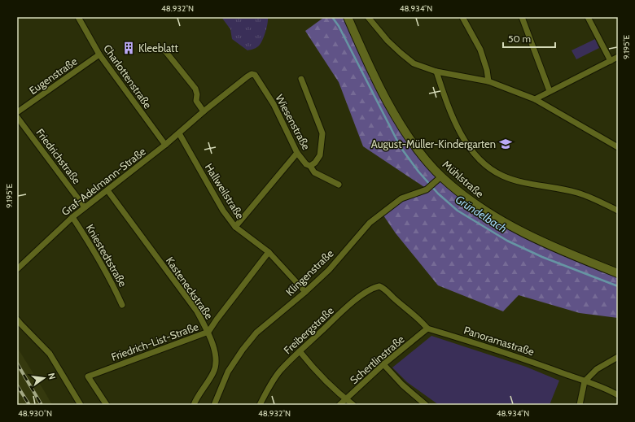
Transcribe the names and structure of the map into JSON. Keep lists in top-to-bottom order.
{
  "streets": {
    "main road": ["Mühlstraße"],
    "street": [
      "Eugenstraße",
      "Charlottenstraße",
      "Wiesenstraße",
      "Friedrichstraße",
      "Graf-Adelmann-Straße",
      "Hallweilstraße",
      "Kniestedtstraße",
      "Klingenstraße",
      "Kasteneckstraße",
      "Freibergstraße",
      "Panoramastraße",
      "Friedrich-List-Straße",
      "Schertlinstraße"
    ]
  },
  "crossings": [
    ["Eugenstraße", "Charlottenstraße"],
    ["Charlottenstraße", "Graf-Adelmann-Straße"],
    ["Wiesenstraße", "Graf-Adelmann-Straße"],
    ["Friedrichstraße", "Graf-Adelmann-Straße"],
    ["Mühlstraße", "Klingenstraße"],
    ["Graf-Adelmann-Straße", "Hallweilstraße"],
    ["Graf-Adelmann-Straße", "Kniestedtstraße"],
    ["Graf-Adelmann-Straße", "Kasteneckstraße"],
    ["Hallweilstraße", "Klingenstraße"],
    ["Hallweilstraße", "Friedrich-List-Straße"],
    ["Kasteneckstraße", "Friedrich-List-Straße"],
    ["Freibergstraße", "Panoramastraße"],
    ["Panoramastraße", "Schertlinstraße"]
  ],
  "water": ["Gründelbach"],
  "places": {
    "building": ["Kleeblatt"],
    "school or university": ["August-Müller-Kindergarten"]
  },
  "scale_bar": "50 m",
  "north": "right",
  "coordinates": [
    "48.932°N",
    "48.934°N",
    "9.195°E",
    "48.930°N"
  ]
}
